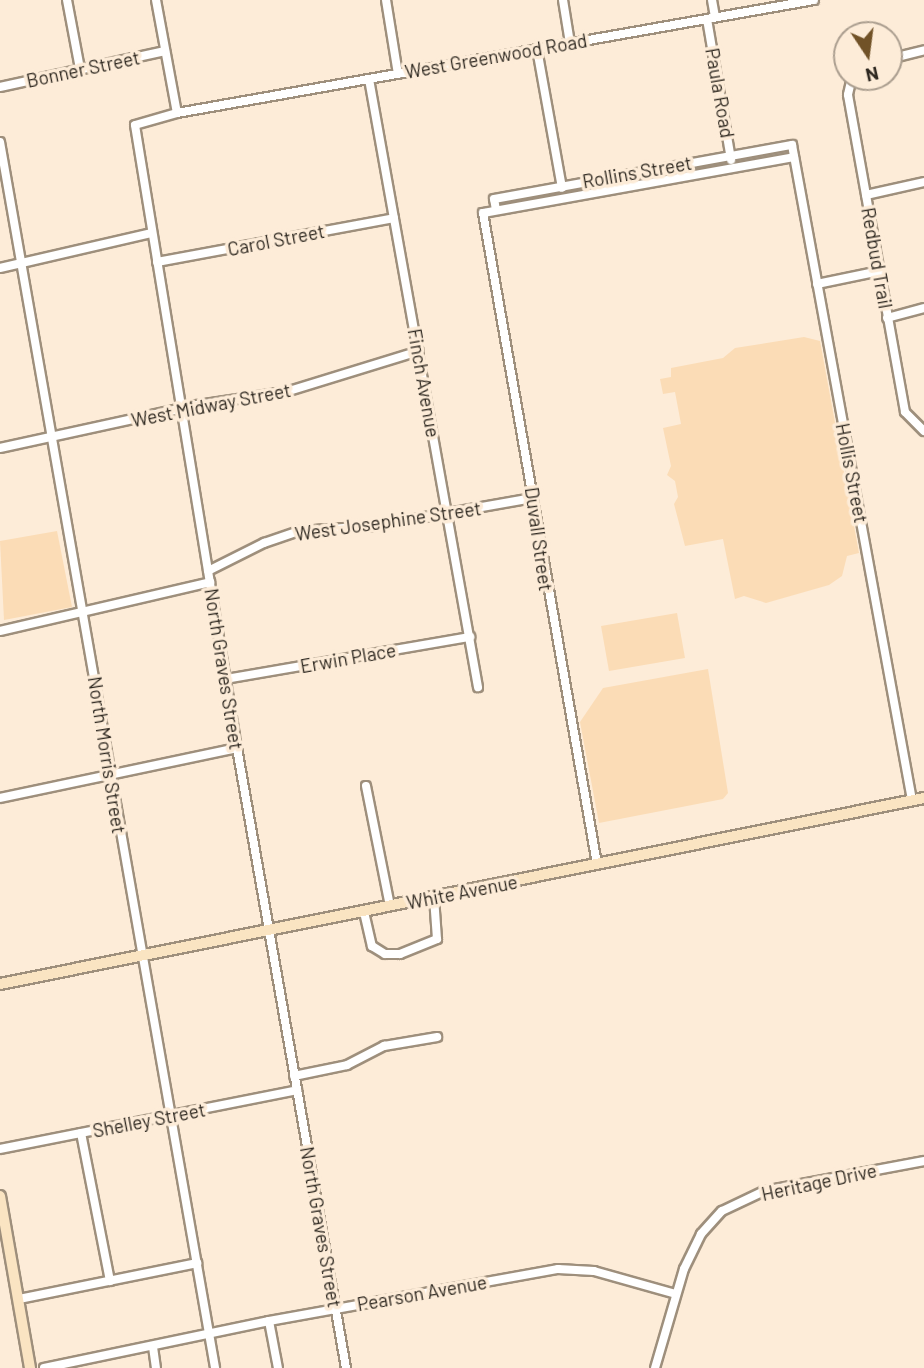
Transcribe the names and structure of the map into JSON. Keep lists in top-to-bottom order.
{
  "streets": {
    "street": [
      "West Greenwood Road",
      "Bonner Street",
      "Paula Road",
      "Rollins Street",
      "Carol Street",
      "Redbud Trail",
      "Finch Avenue",
      "West Midway Street",
      "Hollis Street",
      "West Josephine Street",
      "Duvall Street",
      "Erwin Place",
      "North Graves Street",
      "North Morris Street",
      "White Avenue",
      "Shelley Street",
      "Heritage Drive",
      "Pearson Avenue"
    ]
  },
  "crossings": [
    ["West Greenwood Road", "Paula Road"],
    ["West Greenwood Road", "Finch Avenue"],
    ["West Greenwood Road", "North Graves Street"],
    ["Paula Road", "Rollins Street"],
    ["Rollins Street", "Hollis Street"],
    ["Rollins Street", "Duvall Street"],
    ["Carol Street", "Finch Avenue"],
    ["Carol Street", "North Graves Street"],
    ["Finch Avenue", "West Midway Street"],
    ["Finch Avenue", "West Josephine Street"],
    ["Finch Avenue", "Erwin Place"],
    ["West Midway Street", "North Graves Street"],
    ["West Midway Street", "North Morris Street"],
    ["Hollis Street", "White Avenue"],
    ["West Josephine Street", "Duvall Street"],
    ["West Josephine Street", "North Graves Street"],
    ["Duvall Street", "White Avenue"],
    ["Erwin Place", "North Graves Street"],
    ["North Graves Street", "White Avenue"],
    ["North Graves Street", "Shelley Street"],
    ["North Graves Street", "Pearson Avenue"],
    ["North Morris Street", "White Avenue"],
    ["North Morris Street", "Shelley Street"],
    ["North Morris Street", "Pearson Avenue"],
    ["Heritage Drive", "Pearson Avenue"]
  ],
  "north": "bottom"
}
